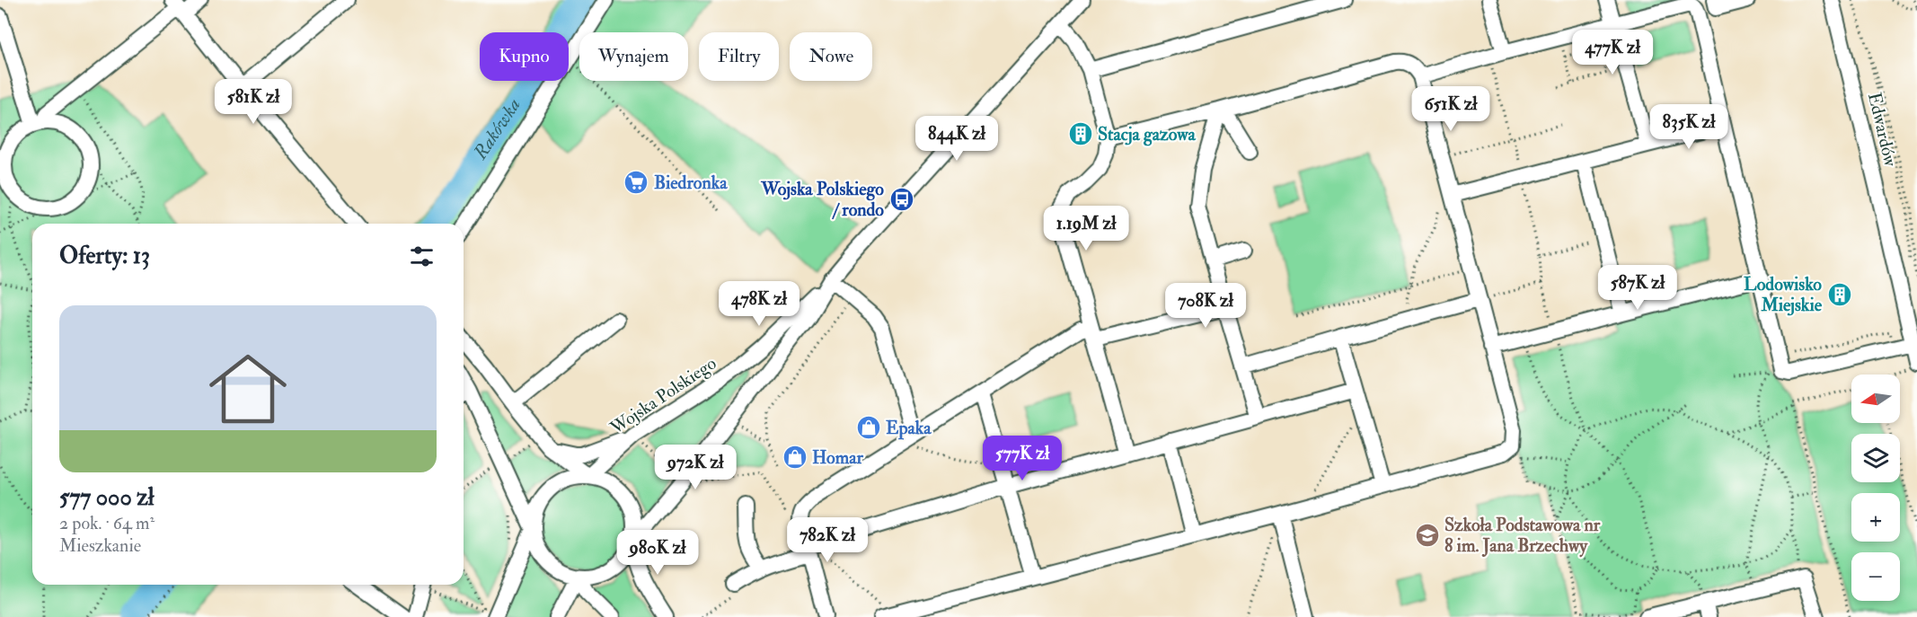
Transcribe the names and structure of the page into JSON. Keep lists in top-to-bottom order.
{
  "streets": {
    "street": ["Edwardów", "Wojska Polskiego"]
  },
  "water": ["Rakówka"],
  "places": {
    "building": ["Stacja gazowa", "Lodowisko Miejskie"],
    "supermarket": ["Biedronka"],
    "bus stop": ["Wojska Polskiego / rondo"],
    "shop": ["Epaka", "Homar"],
    "school or university": ["Szkoła Podstawowa nr 8 im. Jana Brzechwy"]
  },
  "north": "left",
  "page": {
    "price": [
      "477K zł",
      "581K zł",
      "651K zł",
      "835K zł",
      "844K zł",
      "1.19M zł",
      "587K zł",
      "478K zł",
      "708K zł",
      "577K zł",
      "972K zł",
      "782K zł",
      "980K zł"
    ],
    "chip": [
      "Kupno",
      "Wynajem",
      "Filtry",
      "Nowe"
    ],
    "heading": "Oferty: 13",
    "list": [
      {
        "name": "577 000 zł",
        "note": "2 pok. · 64 m² · Mieszkanie"
      }
    ],
    "map_buttons": ["+", "−"]
  }
}
